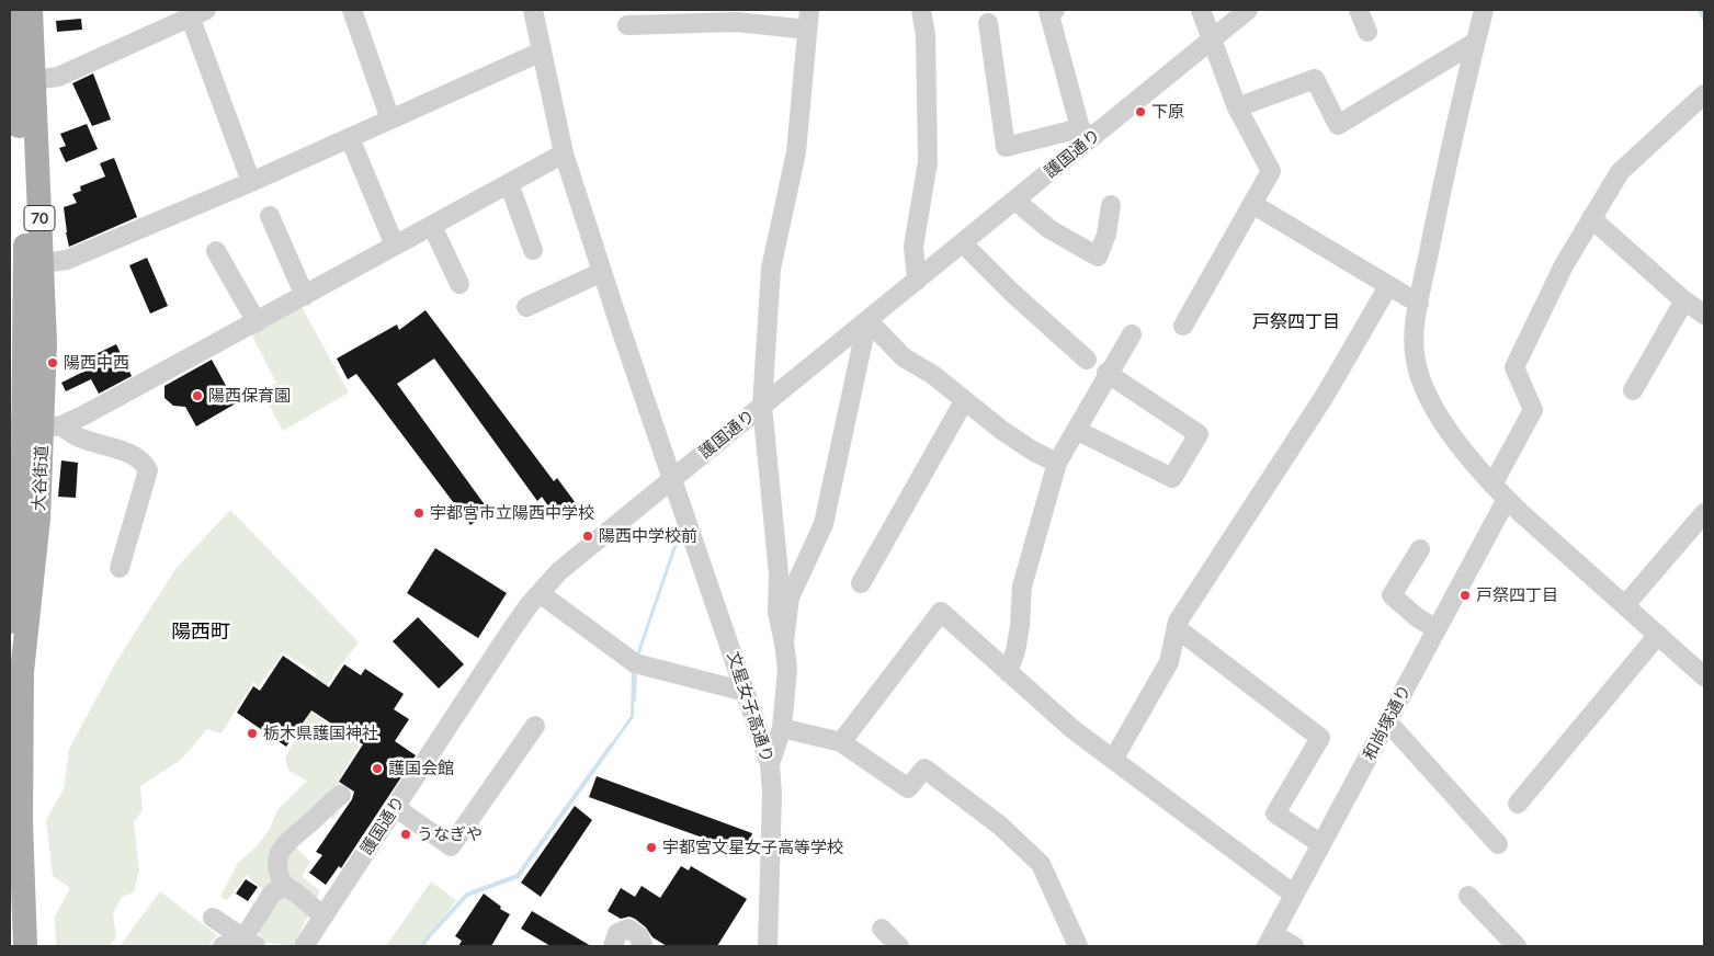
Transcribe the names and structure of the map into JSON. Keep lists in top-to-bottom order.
{
  "streets": {
    "main road": ["70", "大谷街道"],
    "street": ["護国通り", "文星女子高通り", "和尚塚通り"]
  },
  "crossings": [
    ["護国通り", "文星女子高通り"]
  ],
  "districts": ["戸祭四丁目", "陽西町"],
  "places": [
    "下原",
    "陽西中西",
    "陽西保育園",
    "宇都宮市立陽西中学校",
    "陽西中学校前",
    "戸祭四丁目",
    "栃木県護国神社",
    "護国会館",
    "うなぎや",
    "宇都宮文星女子高等学校"
  ]
}
